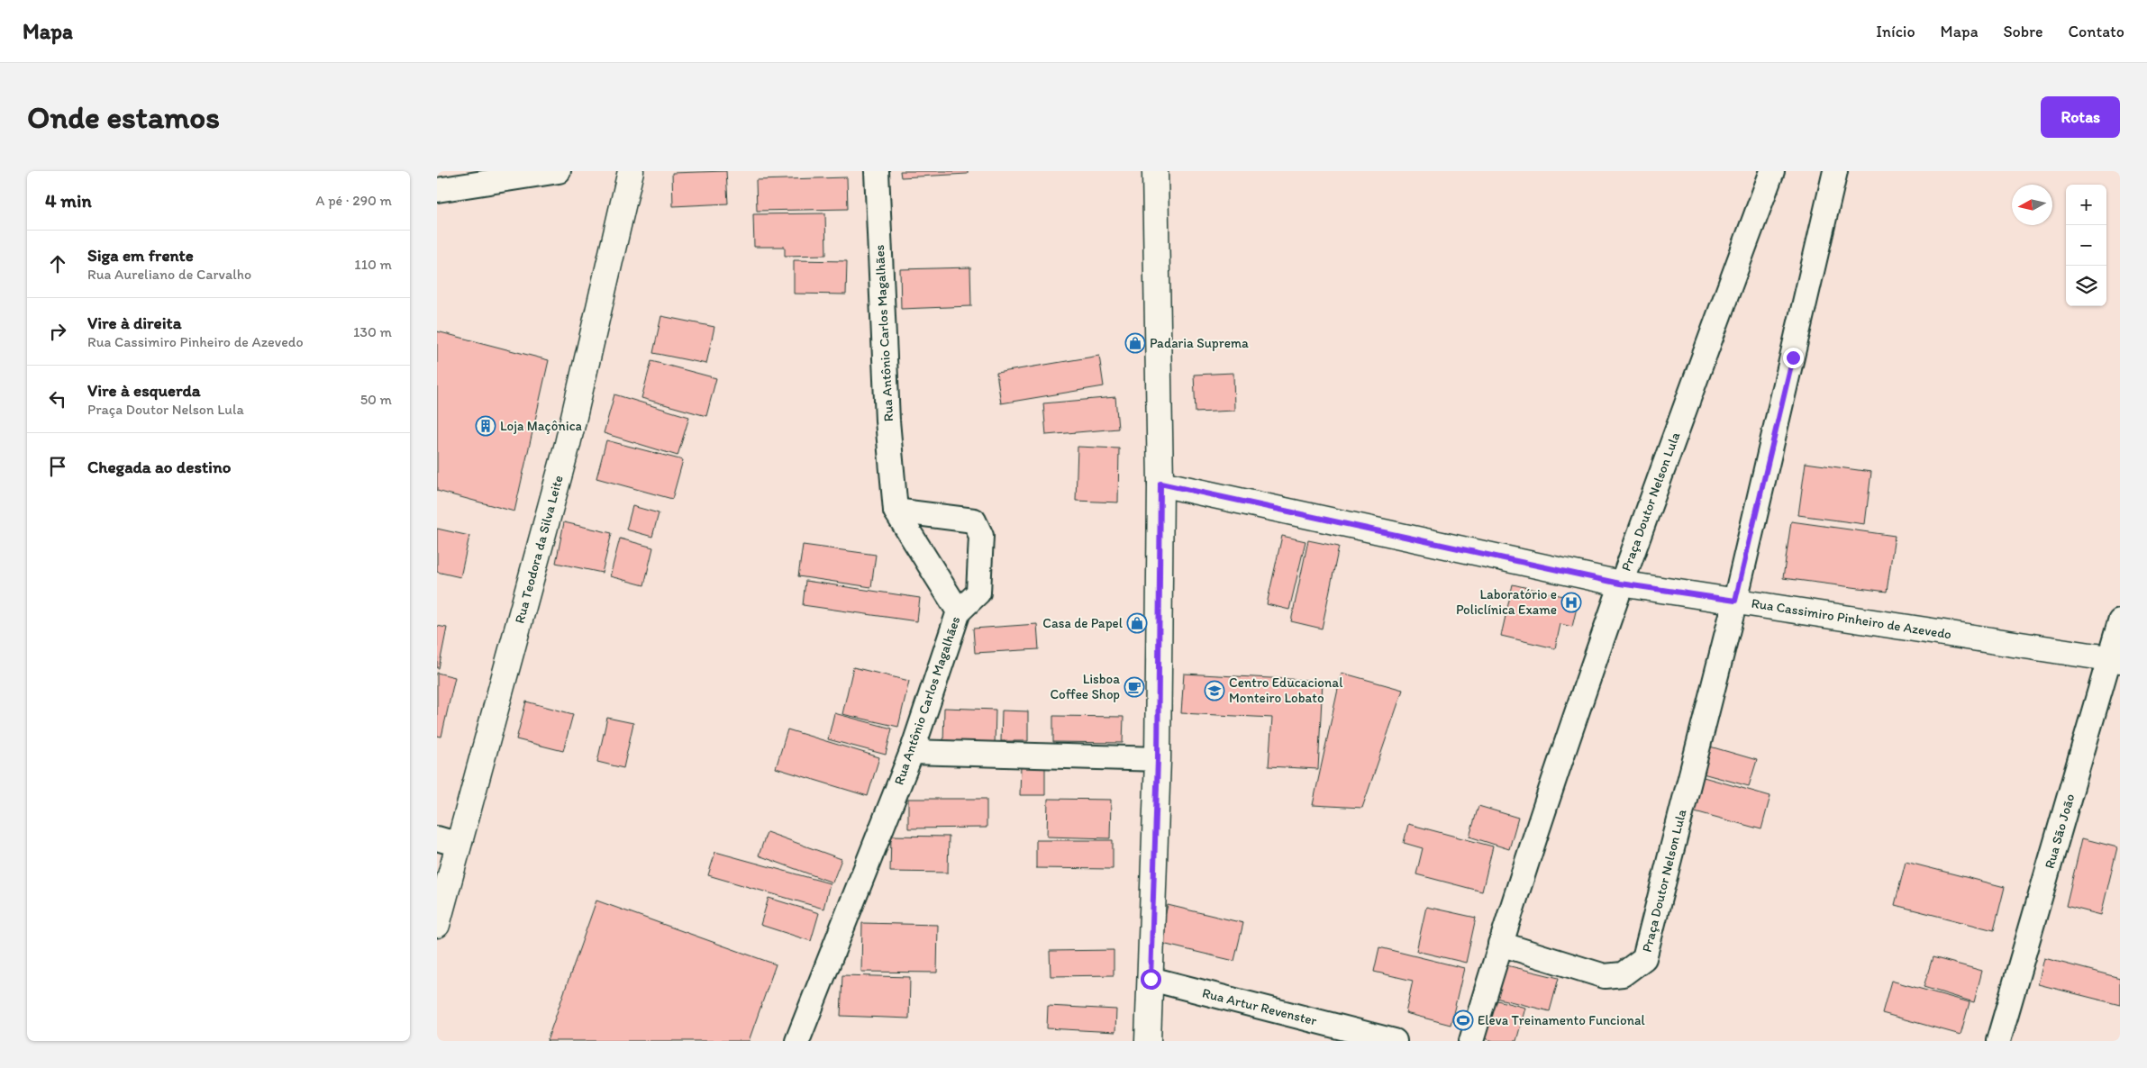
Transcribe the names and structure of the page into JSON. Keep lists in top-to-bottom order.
{
  "streets": {
    "street": [
      "Rua Antônio Carlos Magalhães",
      "Praça Doutor Nelson Lula",
      "Rua Teodora da Silva Leite",
      "Rua Cassimiro Pinheiro de Azevedo",
      "Rua São João",
      "Rua Artur Revenster"
    ]
  },
  "crossings": [
    ["Praça Doutor Nelson Lula", "Rua Cassimiro Pinheiro de Azevedo"],
    ["Rua Cassimiro Pinheiro de Azevedo", "Rua São João"]
  ],
  "places": {
    "shop": ["Padaria Suprema", "Casa de Papel"],
    "building": ["Loja Maçônica"],
    "hospital": ["Laboratório e Policlínica Exame"],
    "cafe": ["Lisboa Coffee Shop"],
    "school or university": ["Centro Educacional Monteiro Lobato"],
    "sports": ["Eleva Treinamento Funcional"]
  },
  "north": "left",
  "page": {
    "header": "Mapa",
    "nav": [
      "Início",
      "Mapa",
      "Sobre",
      "Contato"
    ],
    "buttons": "Rotas",
    "title": "Onde estamos",
    "heading": ["4 min", "A pé · 290 m"],
    "map_buttons": ["+", "−"],
    "list": [
      ["Siga em frente", "Rua Aureliano de Carvalho", "110 m"],
      ["Vire à direita", "Rua Cassimiro Pinheiro de Azevedo", "130 m"],
      ["Vire à esquerda", "Praça Doutor Nelson Lula", "50 m"],
      "Chegada ao destino"
    ]
  }
}
